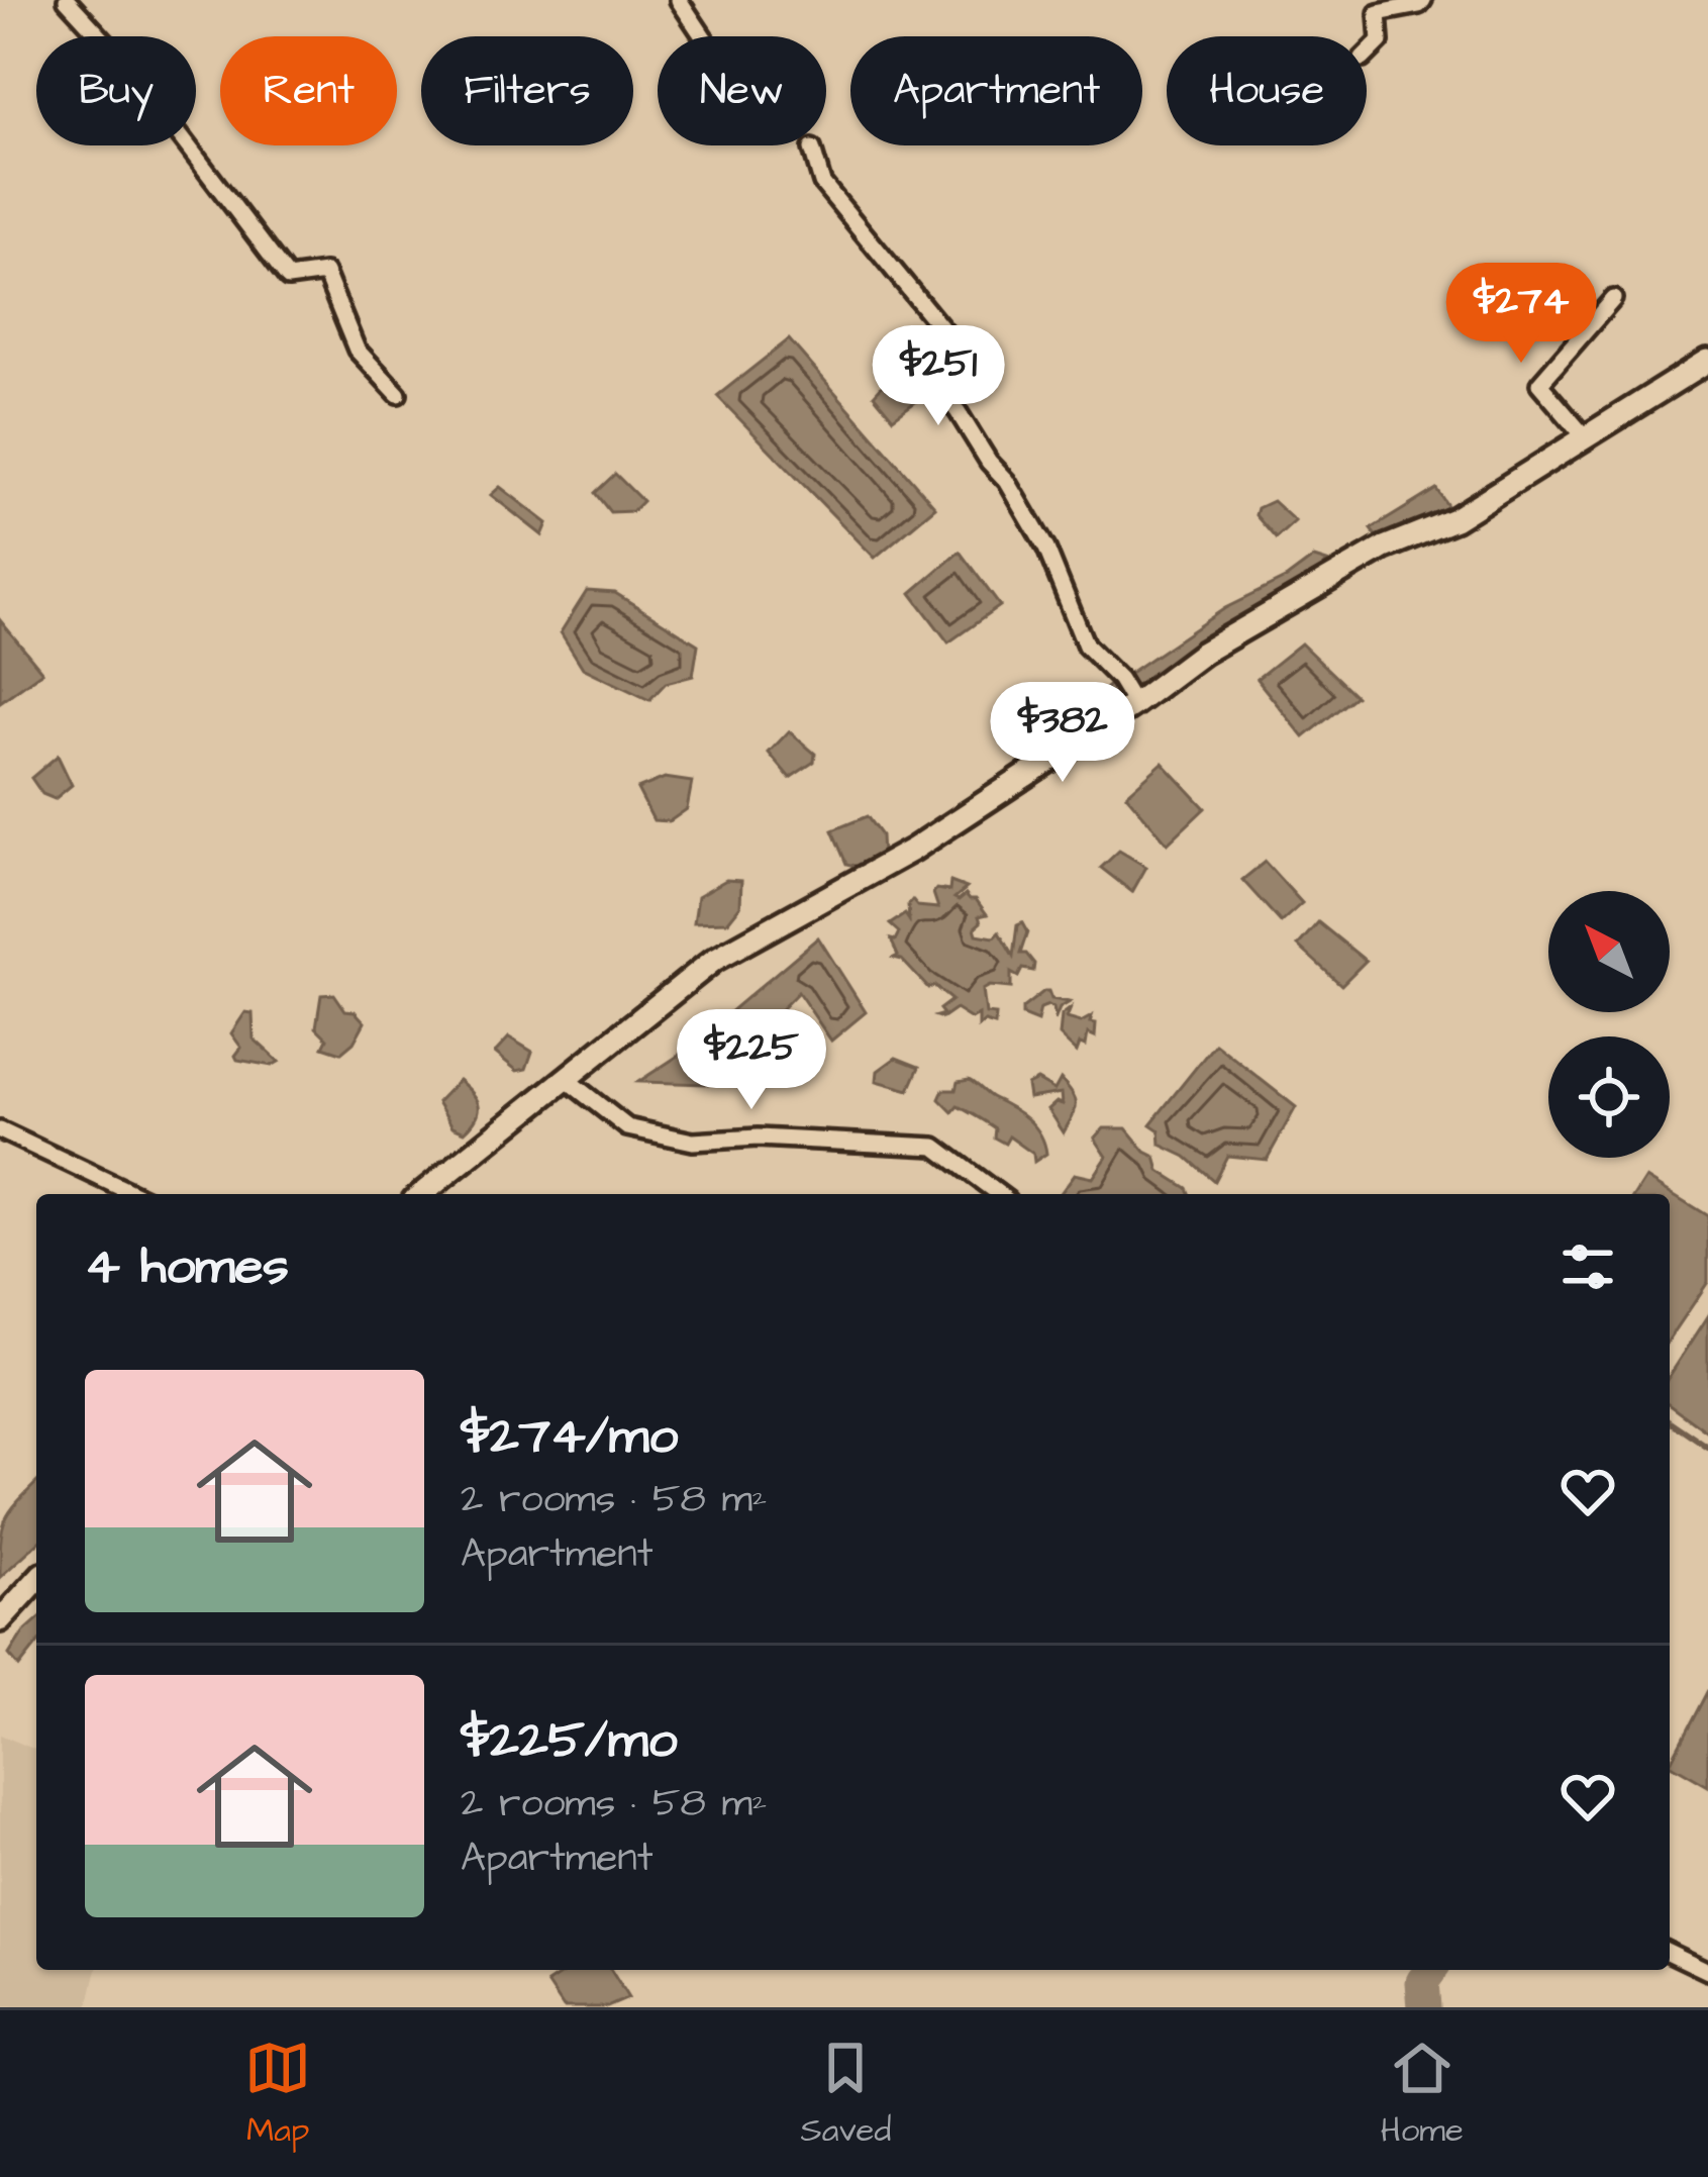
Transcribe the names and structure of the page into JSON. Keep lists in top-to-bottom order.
{
  "north": "top left",
  "page": {
    "chip": [
      "Buy",
      "Rent",
      "Filters",
      "New",
      "Apartment",
      "House"
    ],
    "price": [
      "$274",
      "$251",
      "$382",
      "$225"
    ],
    "heading": "4 homes",
    "list": [
      {
        "name": "$274/mo",
        "note": "2 rooms · 58 m² · Apartment"
      },
      {
        "name": "$225/mo",
        "note": "2 rooms · 58 m² · Apartment"
      }
    ],
    "tabs": ["Map", "Saved", "Home"]
  }
}
